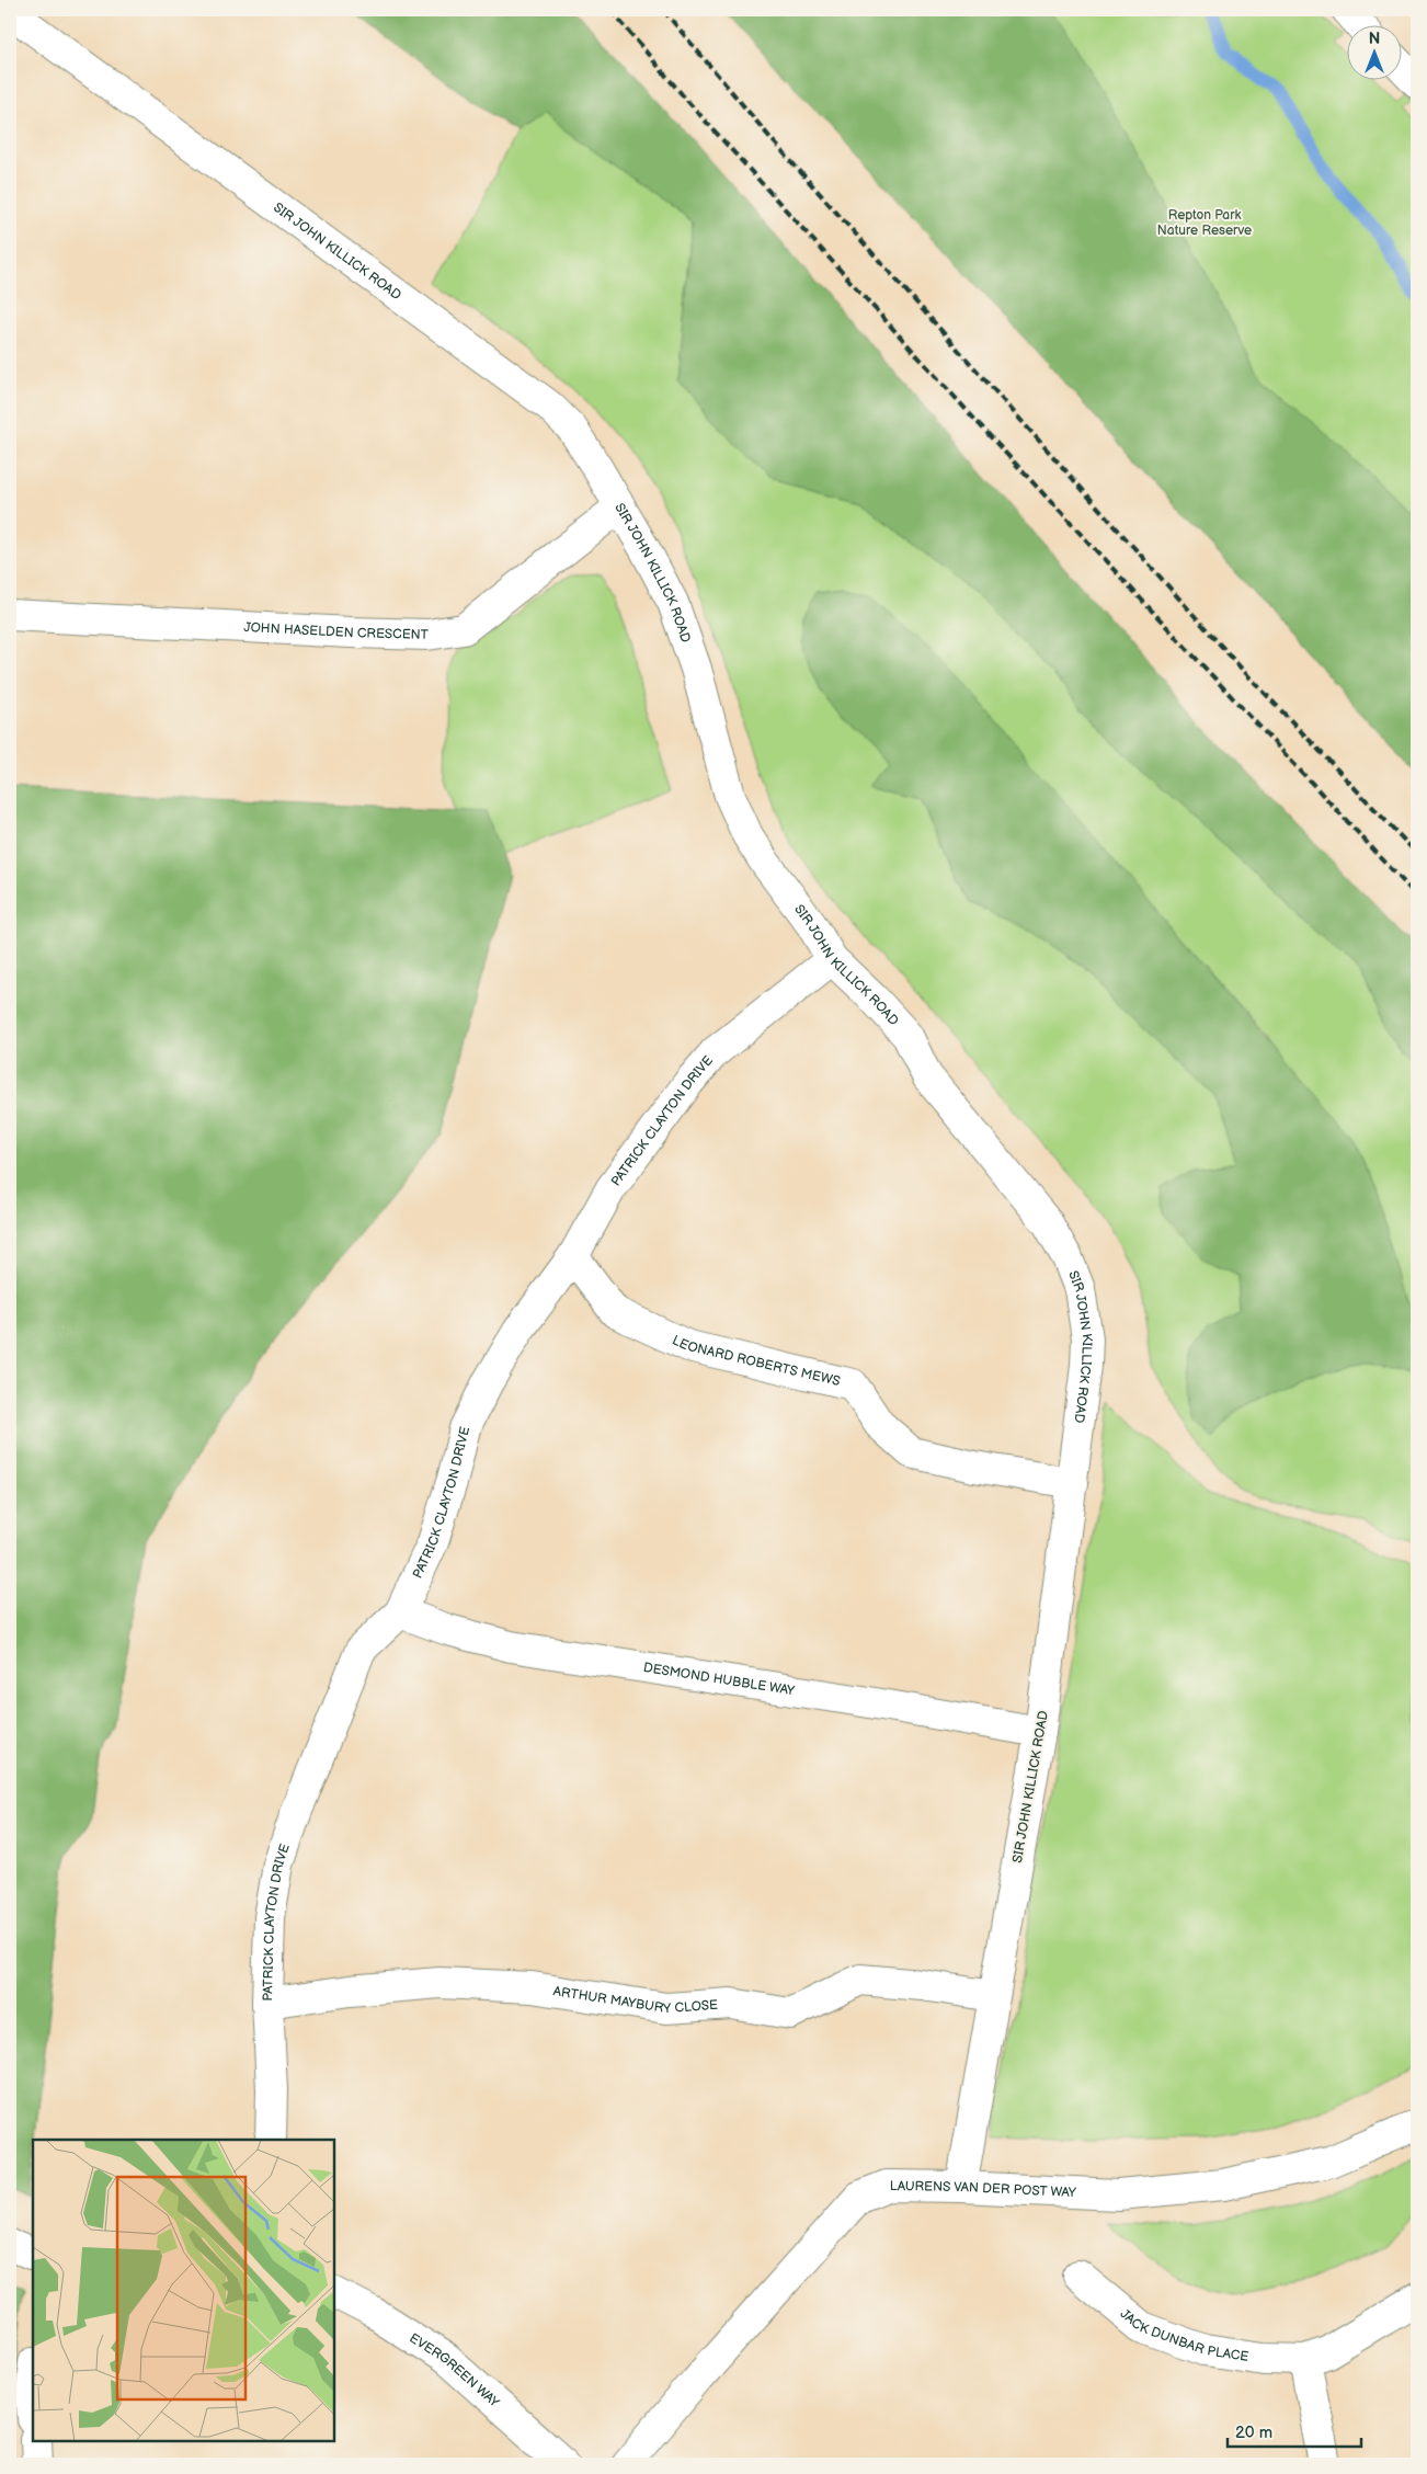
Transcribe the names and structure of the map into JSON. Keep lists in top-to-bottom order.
{
  "streets": {
    "street": [
      "SIR JOHN KILLICK ROAD",
      "JOHN HASELDEN CRESCENT",
      "PATRICK CLAYTON DRIVE",
      "LEONARD ROBERTS MEWS",
      "DESMOND HUBBLE WAY",
      "ARTHUR MAYBURY CLOSE",
      "LAURENS VAN DER POST WAY",
      "JACK DUNBAR PLACE",
      "EVERGREEN WAY"
    ]
  },
  "crossings": [
    ["SIR JOHN KILLICK ROAD", "JOHN HASELDEN CRESCENT"],
    ["SIR JOHN KILLICK ROAD", "PATRICK CLAYTON DRIVE"],
    ["SIR JOHN KILLICK ROAD", "LEONARD ROBERTS MEWS"],
    ["SIR JOHN KILLICK ROAD", "DESMOND HUBBLE WAY"],
    ["SIR JOHN KILLICK ROAD", "ARTHUR MAYBURY CLOSE"],
    ["SIR JOHN KILLICK ROAD", "LAURENS VAN DER POST WAY"],
    ["PATRICK CLAYTON DRIVE", "LEONARD ROBERTS MEWS"],
    ["PATRICK CLAYTON DRIVE", "DESMOND HUBBLE WAY"],
    ["PATRICK CLAYTON DRIVE", "ARTHUR MAYBURY CLOSE"]
  ],
  "parks": ["Repton Park Nature Reserve"],
  "scale_bar": "20 m",
  "north": "top"
}
